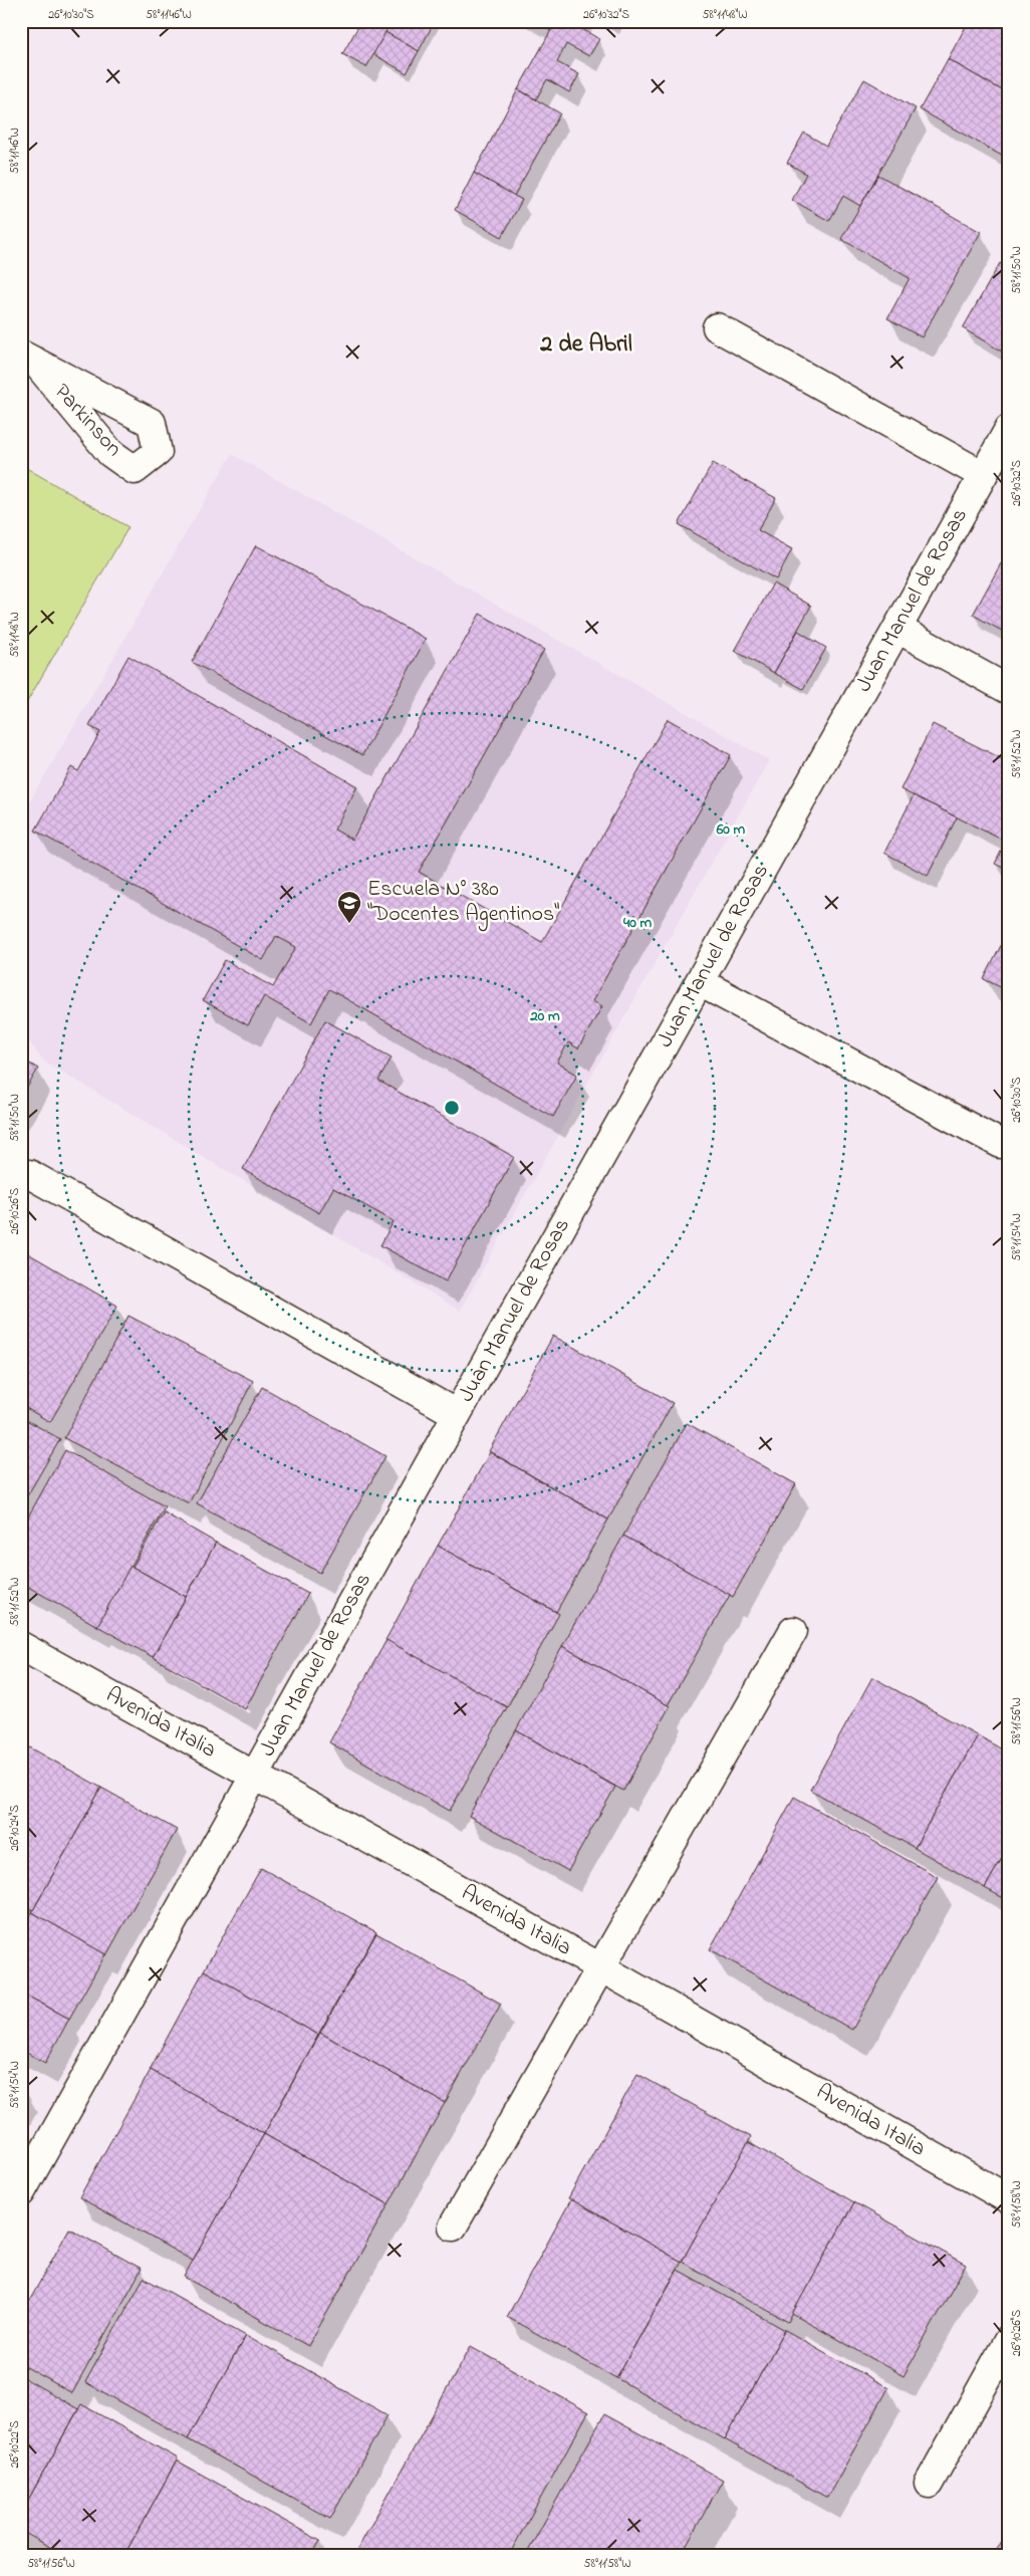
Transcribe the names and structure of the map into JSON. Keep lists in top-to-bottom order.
{
  "streets": {
    "street": ["Juan Manuel de Rosas", "Avenida Italia"]
  },
  "crossings": [
    ["Juan Manuel de Rosas", "Avenida Italia"]
  ],
  "districts": ["2 de Abril"],
  "places": {
    "school or university": ["Escuela N° 380 \"Docentes Agentinos\""]
  },
  "coordinates": [
    "26°10'30\"S",
    "58°11'46\"W",
    "26°10'32\"S",
    "58°11'48\"W",
    "58°11'50\"W",
    "58°11'52\"W",
    "26°10'26\"S",
    "58°11'54\"W",
    "58°11'56\"W",
    "26°10'24\"S",
    "58°11'58\"W",
    "26°10'22\"S"
  ],
  "rings": ["60 m", "40 m", "20 m"]
}
